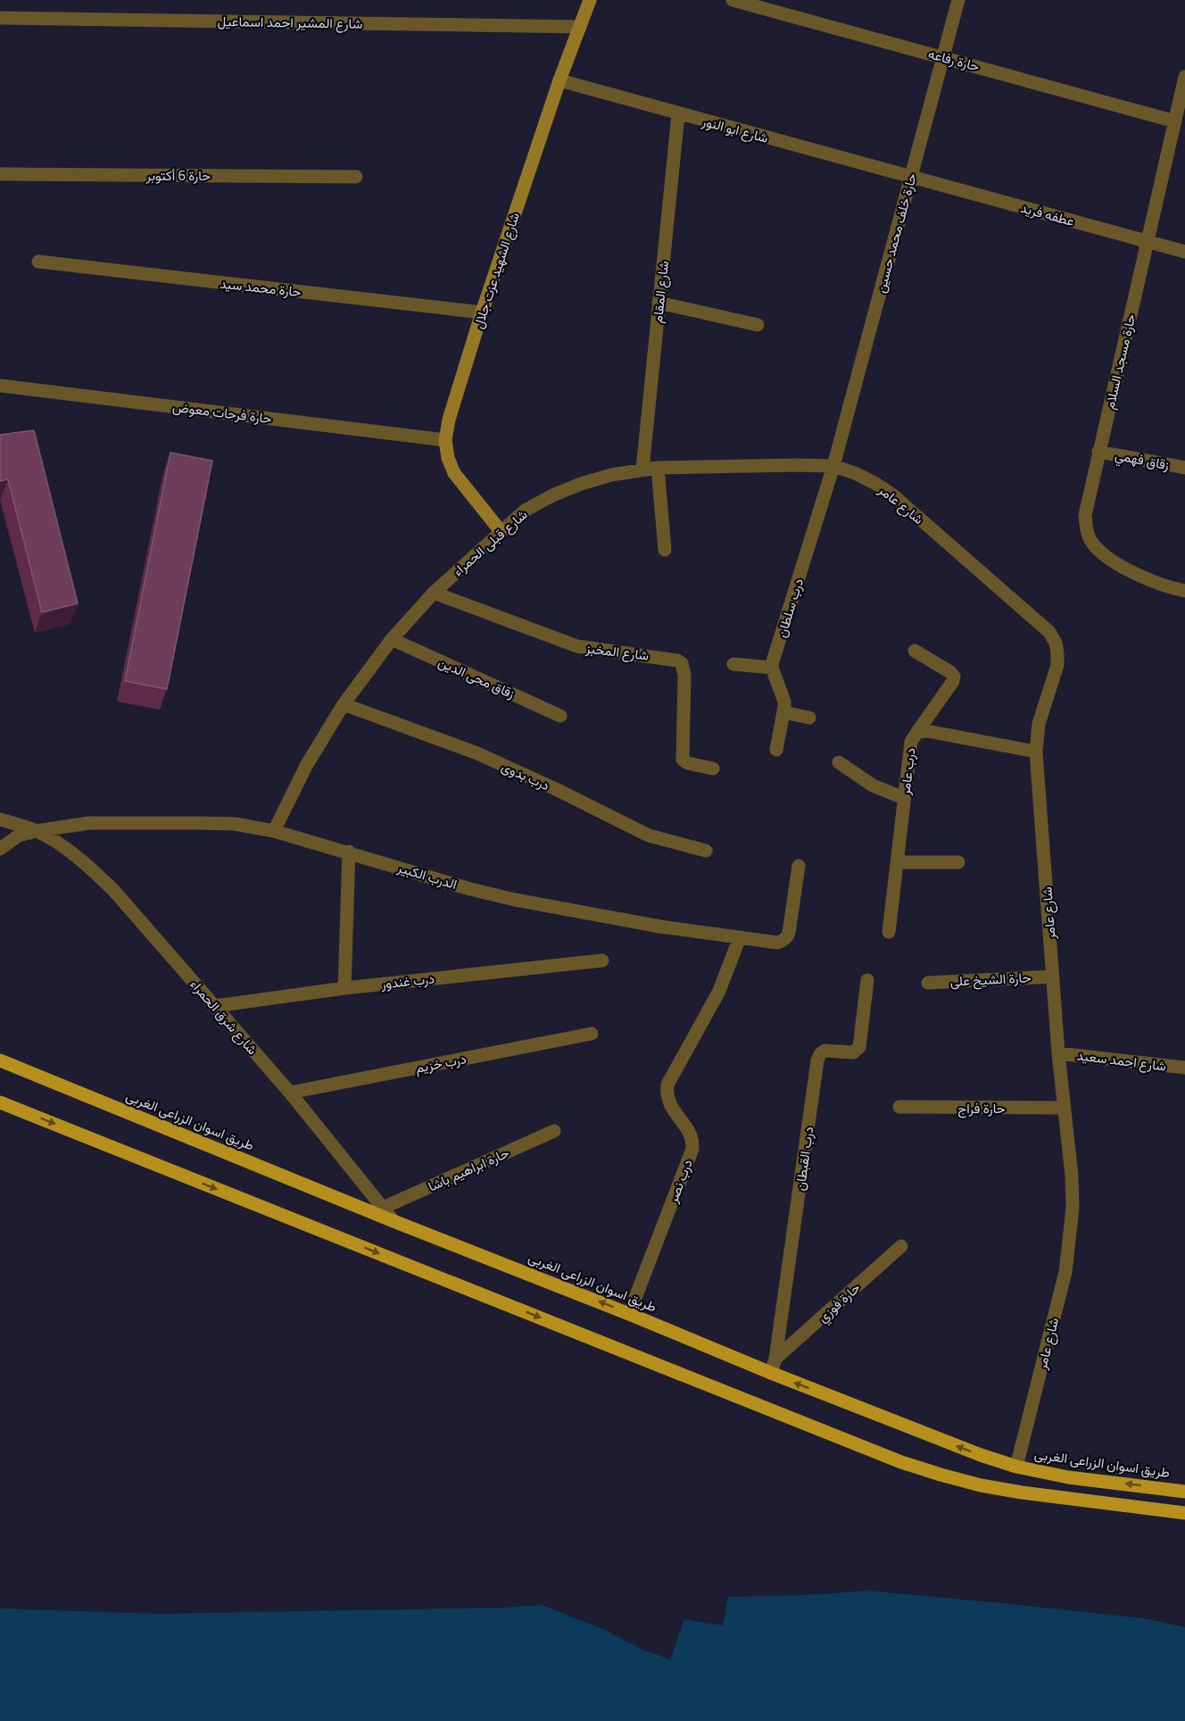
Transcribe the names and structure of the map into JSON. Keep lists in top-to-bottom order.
{
  "streets": {
    "main road": ["طريق اسوان الزراعى الغربى"],
    "street": [
      "شارع المشير احمد اسماعيل",
      "حارة رفاعه",
      "شارع ابو النور",
      "حارة 6 أكتوبر",
      "عطفه فريد",
      "حارة خلف محمد حسين",
      "شارع الشهيد عزت جلال",
      "حارة محمد سيد",
      "شارع المقام",
      "حارة مسجد السلام",
      "حارة فرحات معوض",
      "زقاق فهمي",
      "شارع عامر",
      "شارع قبلى الحمراء",
      "درب سلطان",
      "شارع المخبز",
      "زقاق محى الدين",
      "درب عامر",
      "درب بدوى",
      "الدرب الكبير",
      "حارة الشيخ على",
      "درب غندور",
      "شارع شرق الحمراء",
      "شارع احمد سعيد",
      "درب خزيم",
      "حارة فراج",
      "درب القبطان",
      "حارة ابراهيم باشا",
      "درب نصر",
      "حارة فوزي"
    ]
  },
  "crossings": [
    ["شارع المشير احمد اسماعيل", "شارع الشهيد عزت جلال"],
    ["حارة رفاعه", "حارة خلف محمد حسين"],
    ["حارة رفاعه", "حارة مسجد السلام"],
    ["شارع ابو النور", "عطفه فريد"],
    ["شارع ابو النور", "حارة خلف محمد حسين"],
    ["شارع ابو النور", "شارع الشهيد عزت جلال"],
    ["شارع ابو النور", "شارع المقام"],
    ["عطفه فريد", "حارة خلف محمد حسين"],
    ["عطفه فريد", "حارة مسجد السلام"],
    ["حارة خلف محمد حسين", "شارع عامر"],
    ["حارة خلف محمد حسين", "شارع قبلى الحمراء"],
    ["حارة خلف محمد حسين", "درب سلطان"],
    ["شارع الشهيد عزت جلال", "حارة محمد سيد"],
    ["شارع الشهيد عزت جلال", "حارة فرحات معوض"],
    ["شارع الشهيد عزت جلال", "شارع قبلى الحمراء"],
    ["شارع المقام", "شارع قبلى الحمراء"],
    ["حارة مسجد السلام", "زقاق فهمي"],
    ["شارع عامر", "شارع قبلى الحمراء"],
    ["شارع عامر", "درب سلطان"],
    ["شارع عامر", "درب عامر"],
    ["شارع عامر", "حارة الشيخ على"],
    ["شارع عامر", "شارع احمد سعيد"],
    ["شارع عامر", "حارة فراج"],
    ["شارع عامر", "طريق اسوان الزراعى الغربى"],
    ["شارع قبلى الحمراء", "درب سلطان"],
    ["شارع قبلى الحمراء", "شارع المخبز"],
    ["شارع قبلى الحمراء", "زقاق محى الدين"],
    ["شارع قبلى الحمراء", "درب بدوى"],
    ["شارع قبلى الحمراء", "الدرب الكبير"],
    ["الدرب الكبير", "شارع شرق الحمراء"],
    ["الدرب الكبير", "درب نصر"],
    ["درب غندور", "شارع شرق الحمراء"],
    ["شارع شرق الحمراء", "درب خزيم"],
    ["شارع شرق الحمراء", "طريق اسوان الزراعى الغربى"],
    ["شارع شرق الحمراء", "حارة ابراهيم باشا"],
    ["طريق اسوان الزراعى الغربى", "درب القبطان"],
    ["طريق اسوان الزراعى الغربى", "درب نصر"],
    ["درب القبطان", "حارة فوزي"]
  ]
}
